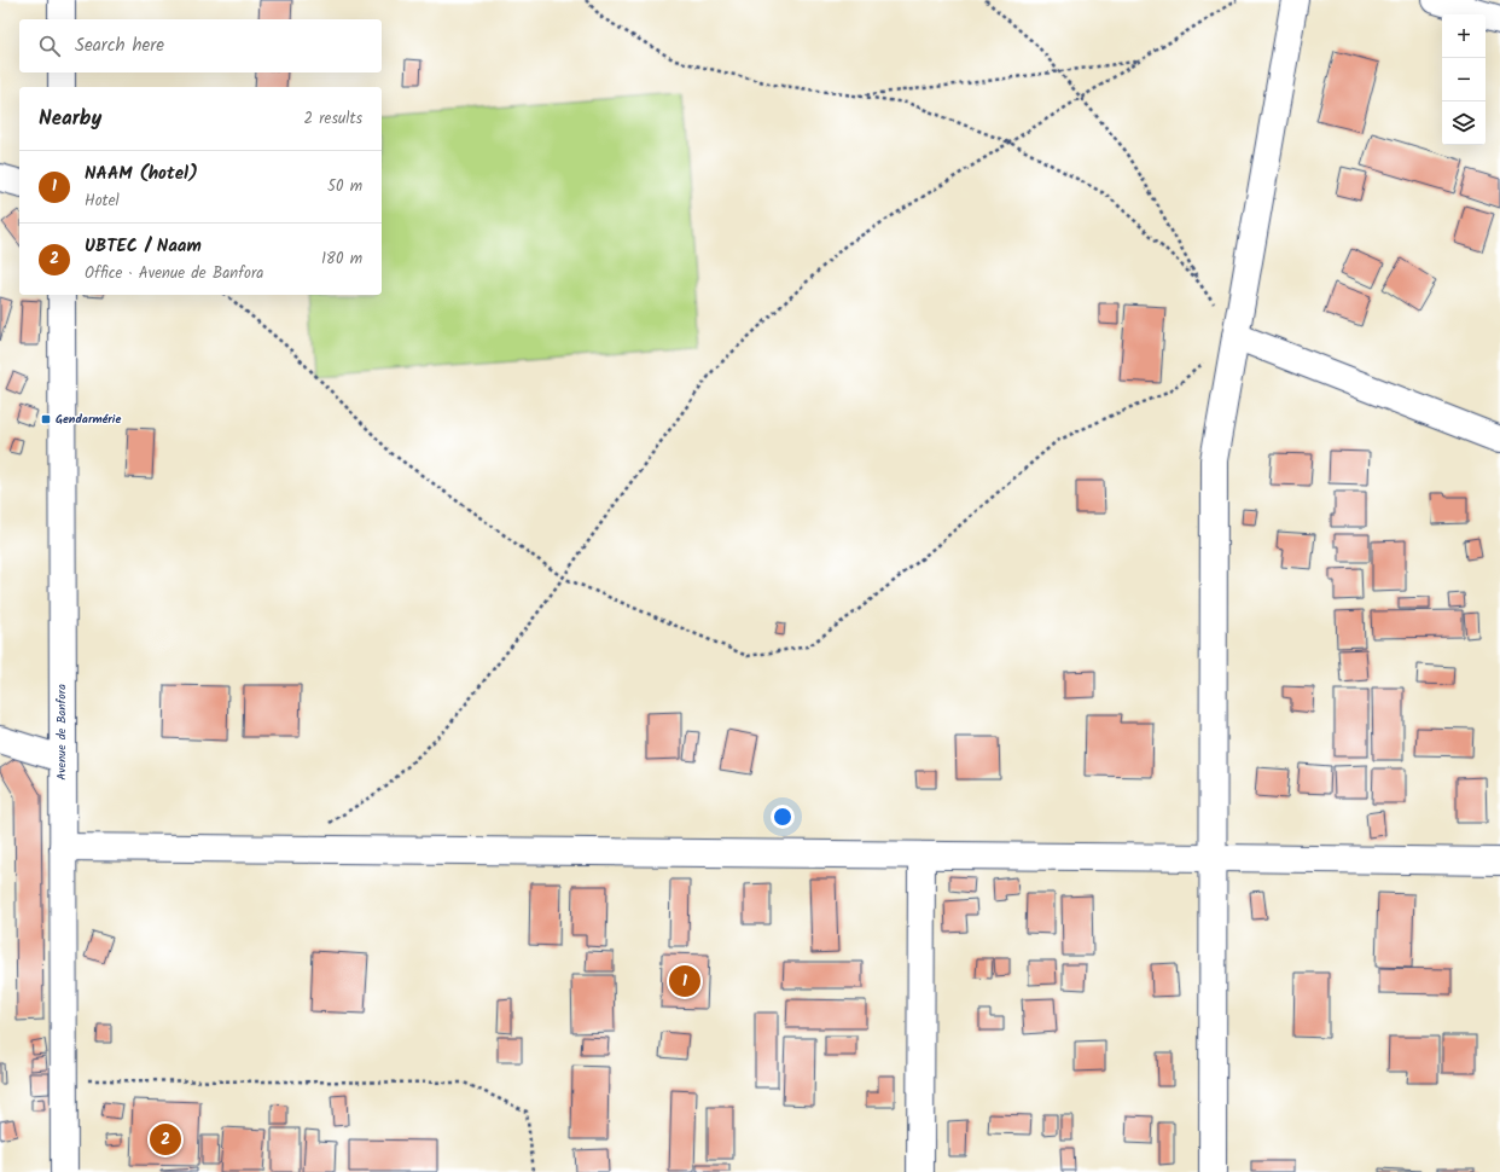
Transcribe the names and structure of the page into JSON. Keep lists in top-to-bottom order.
{
  "streets": {
    "street": ["Avenue de Banfora"]
  },
  "places": {
    "transit": ["Gendarmérie"]
  },
  "page": {
    "map_buttons": ["+", "−"],
    "search": "Search here",
    "heading": ["Nearby", "2 results"],
    "list": [
      {
        "mark": "1",
        "name": "NAAM (hotel)",
        "note": "Hotel",
        "value": "50 m"
      },
      {
        "mark": "2",
        "name": "UBTEC / Naam",
        "note": "Office · Avenue de Banfora",
        "value": "180 m"
      }
    ],
    "pins": ["1", "2"]
  }
}
